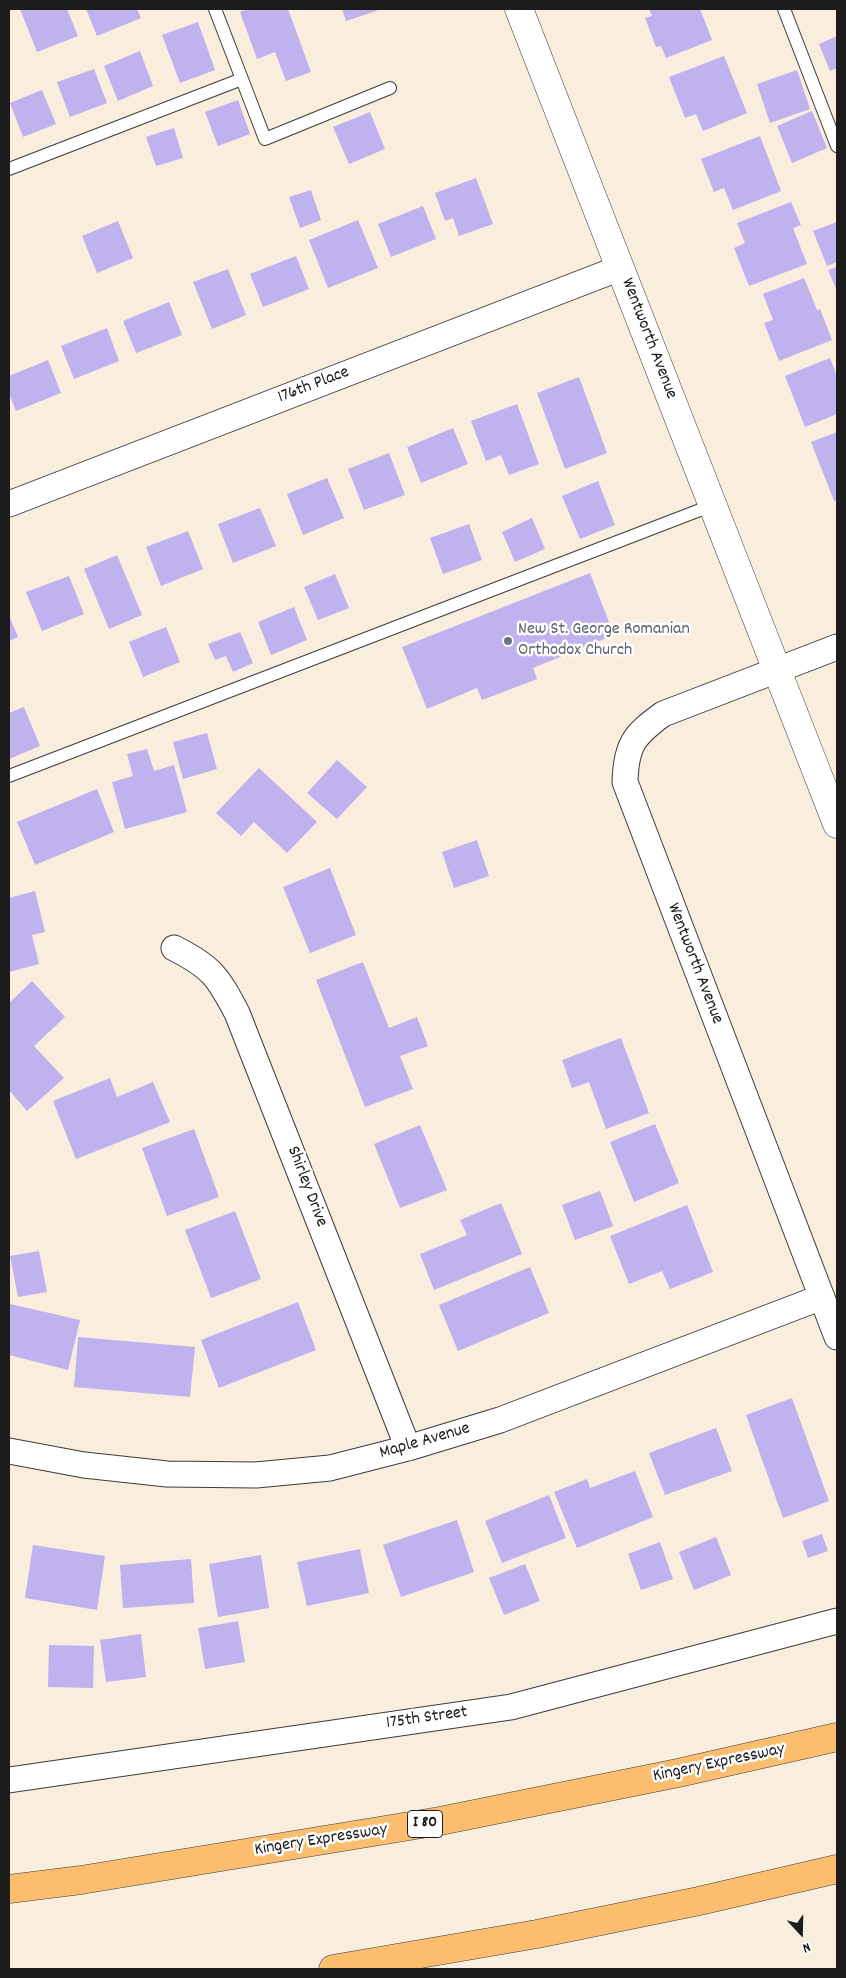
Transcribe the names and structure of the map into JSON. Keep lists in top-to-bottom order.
{
  "streets": {
    "highway": ["Kingery Expressway", "I 80"],
    "street": [
      "Wentworth Avenue",
      "176th Place",
      "Shirley Drive",
      "Maple Avenue",
      "175th Street"
    ]
  },
  "crossings": [
    ["Wentworth Avenue", "176th Place"],
    ["Wentworth Avenue", "Maple Avenue"],
    ["Shirley Drive", "Maple Avenue"]
  ],
  "places": ["New St. George Romanian Orthodox Church"],
  "north": "bottom"
}
